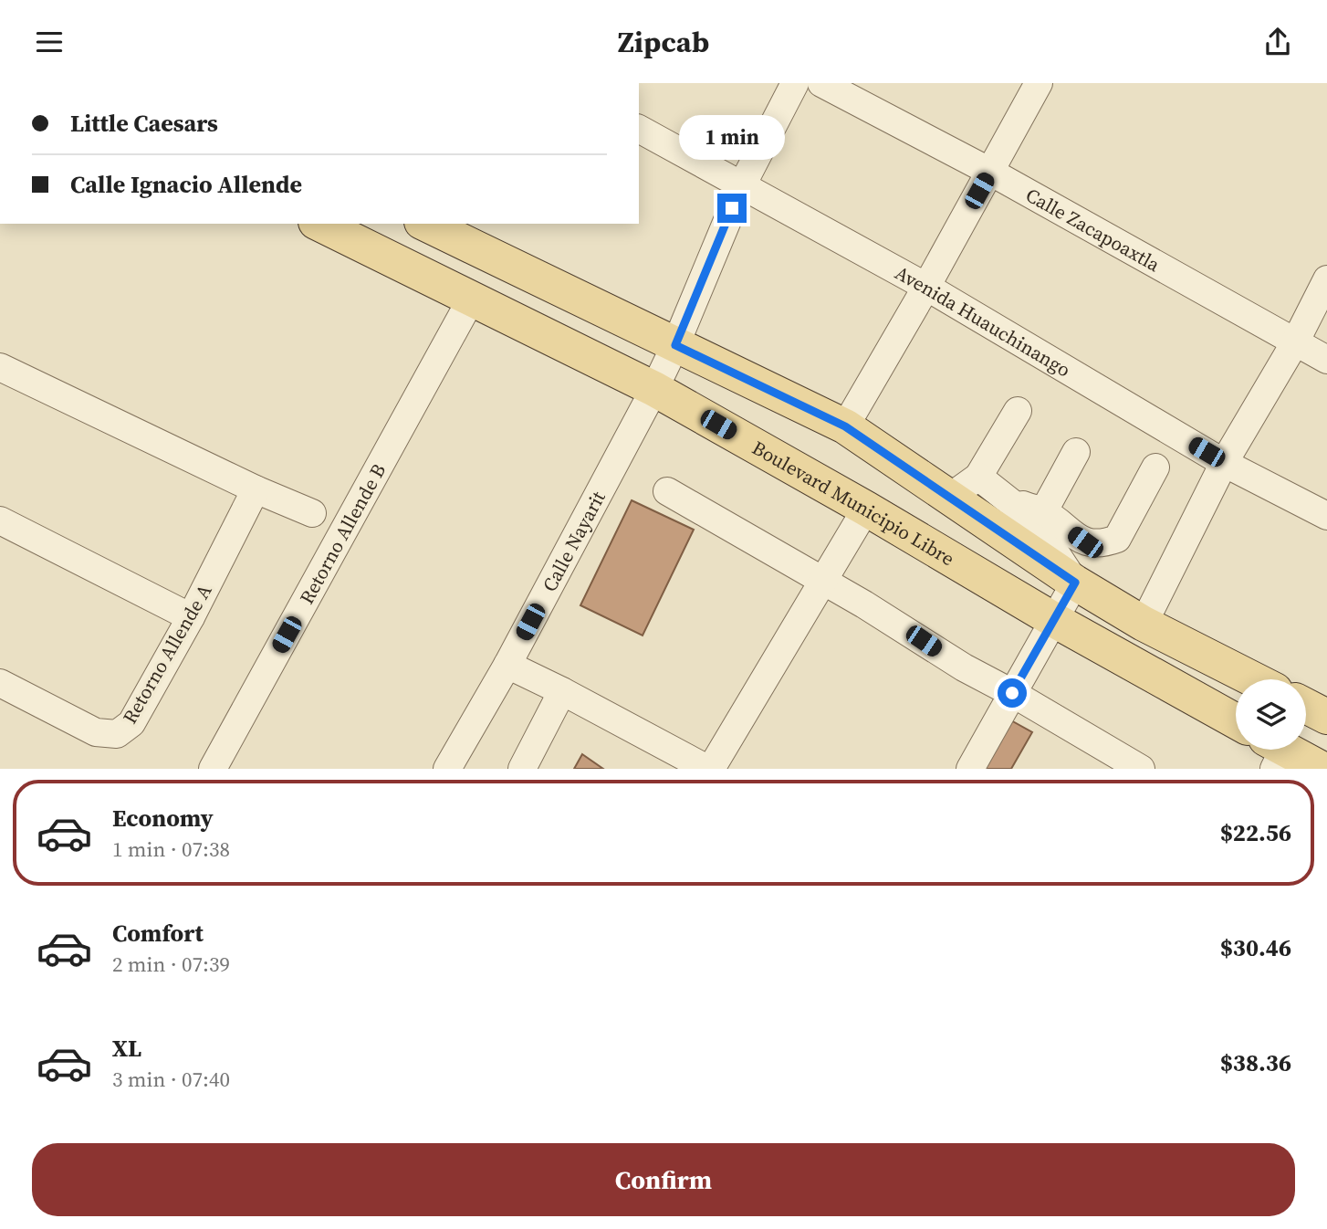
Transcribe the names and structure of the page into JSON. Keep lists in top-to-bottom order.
{
  "streets": {
    "main road": ["Boulevard Municipio Libre"],
    "street": [
      "Calle Zacapoaxtla",
      "Avenida Huauchinango",
      "Retorno Allende B",
      "Calle Nayarit",
      "Retorno Allende A"
    ]
  },
  "crossings": [
    ["Avenida Huauchinango", "Calle Nayarit"],
    ["Boulevard Municipio Libre", "Retorno Allende B"],
    ["Boulevard Municipio Libre", "Calle Nayarit"]
  ],
  "page": {
    "header": "Zipcab",
    "banner": ["Little Caesars", "Calle Ignacio Allende"],
    "bubble": "1 min",
    "list": [
      {
        "name": "Economy",
        "note": "1 min · 07:38",
        "value": "$22.56"
      },
      {
        "name": "Comfort",
        "note": "2 min · 07:39",
        "value": "$30.46"
      },
      {
        "name": "XL",
        "note": "3 min · 07:40",
        "value": "$38.36"
      }
    ],
    "buttons": "Confirm"
  }
}
